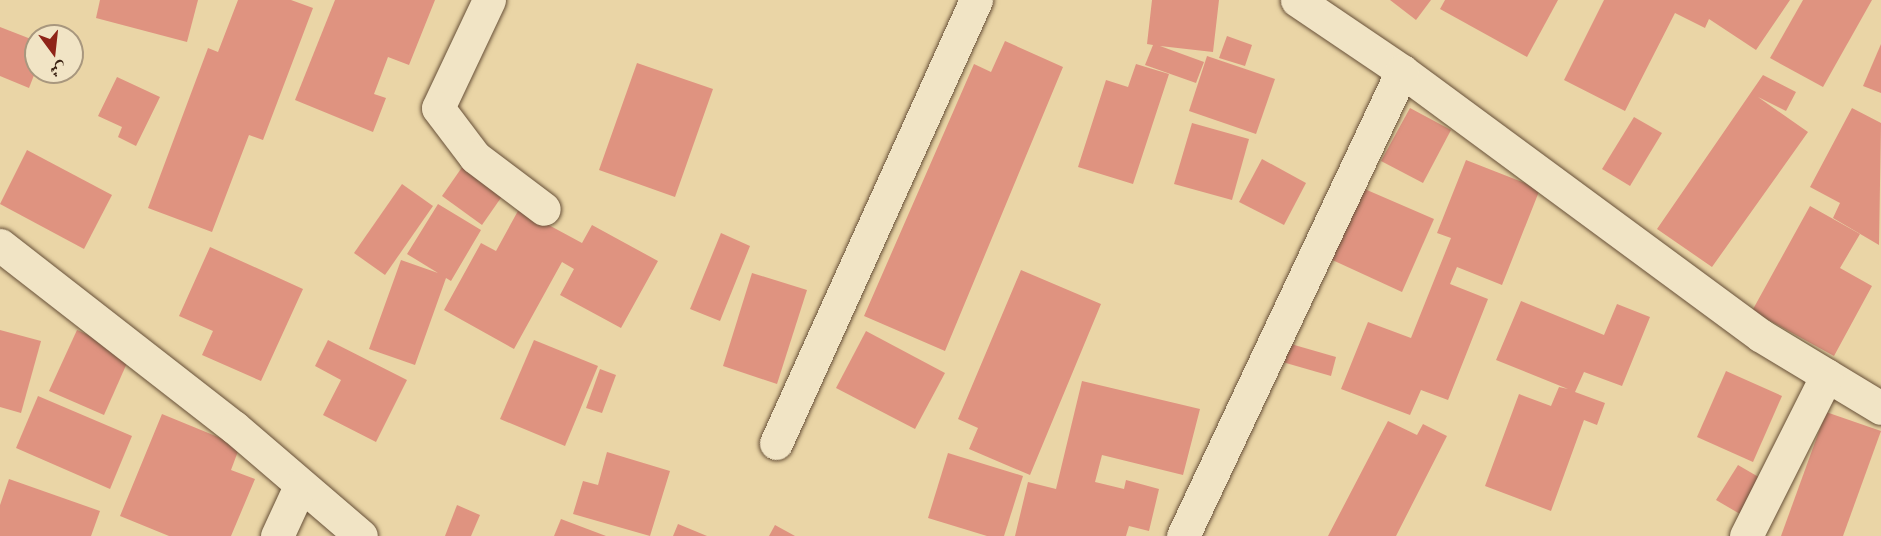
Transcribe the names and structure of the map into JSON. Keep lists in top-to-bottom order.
{
  "north": "bottom"
}
